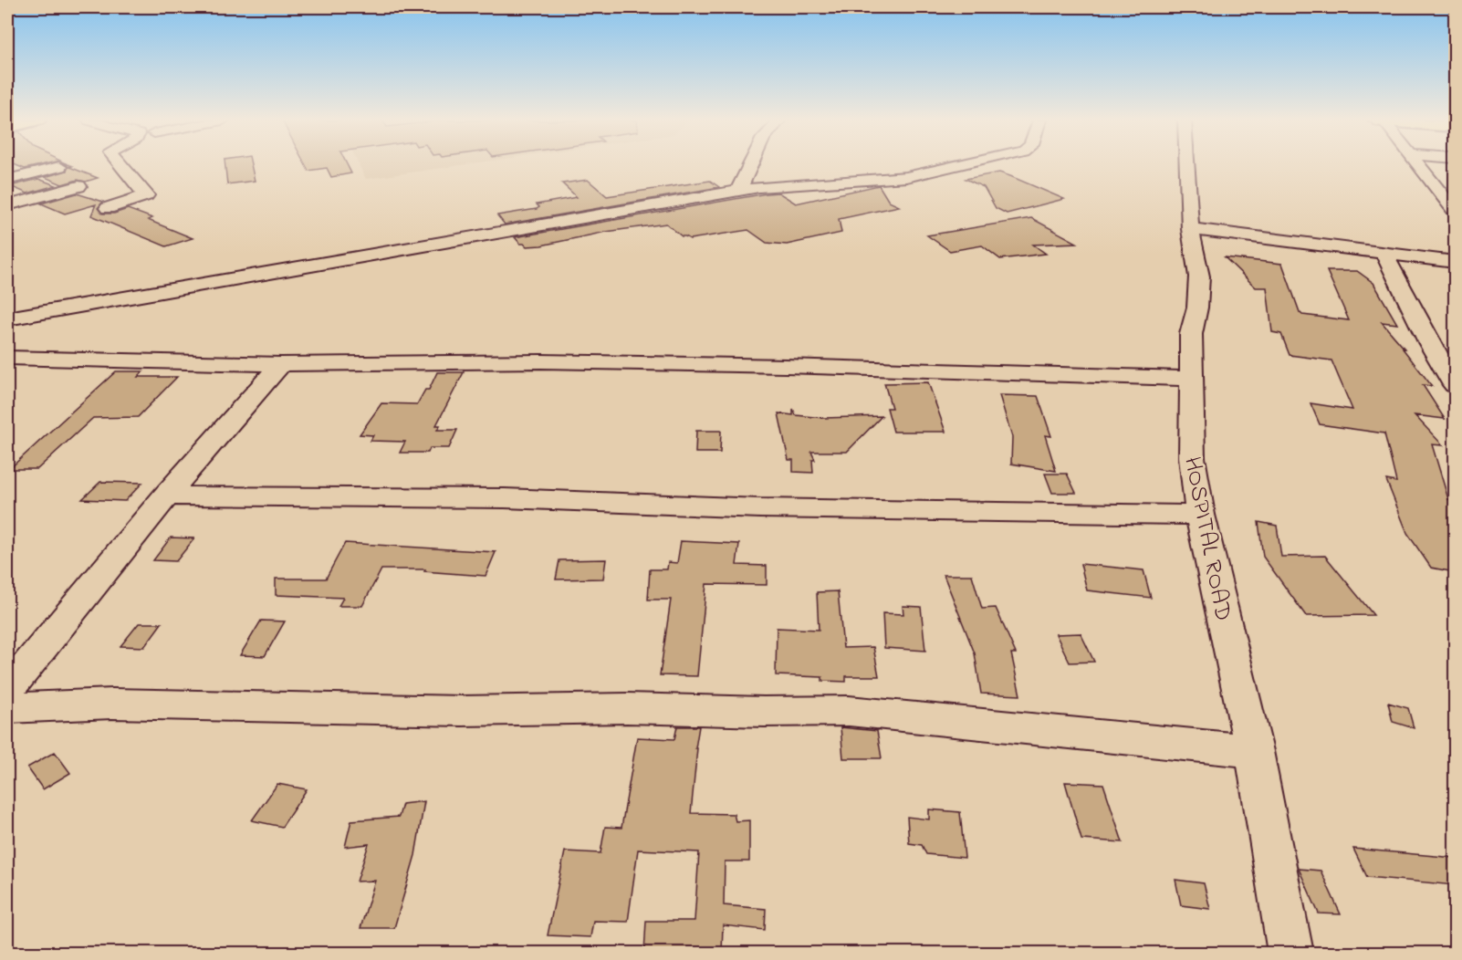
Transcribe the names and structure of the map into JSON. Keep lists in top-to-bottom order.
{
  "streets": {
    "street": ["HOSPITAL ROAD"]
  }
}
